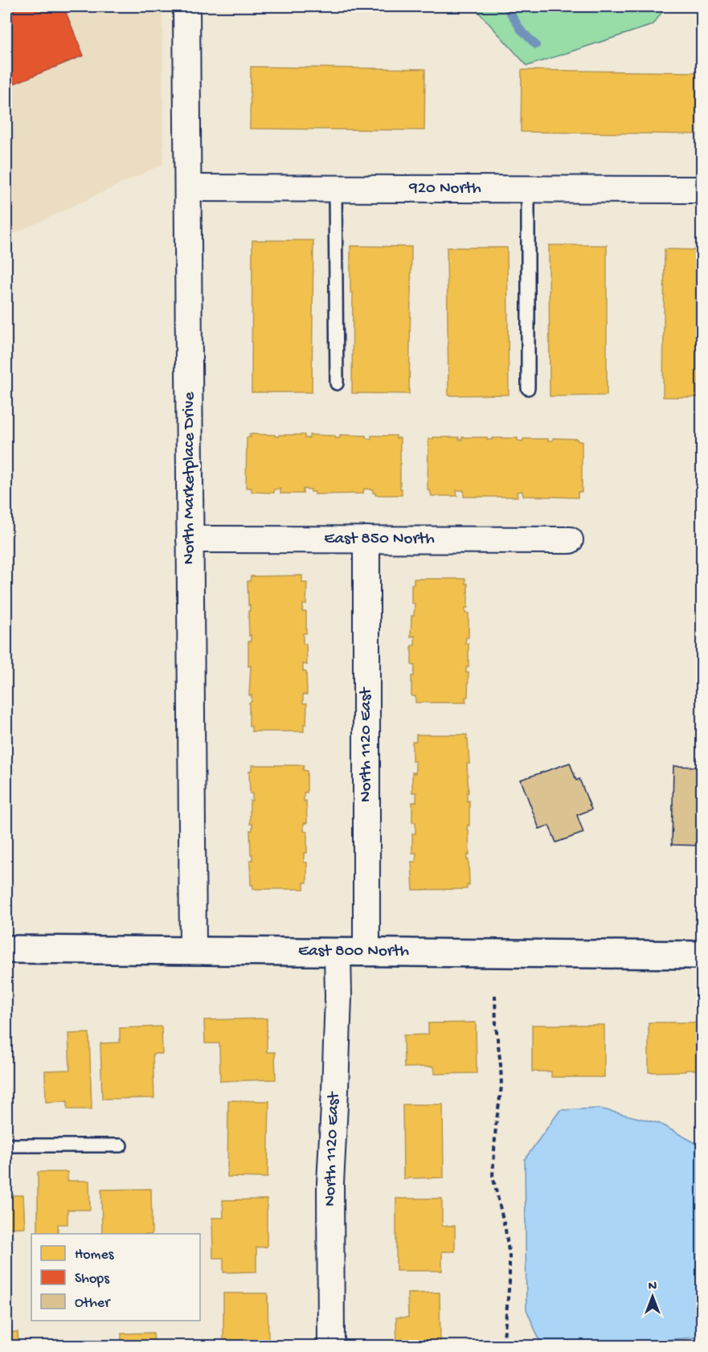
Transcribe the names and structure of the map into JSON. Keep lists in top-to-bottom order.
{
  "streets": {
    "street": [
      "920 North",
      "North Marketplace Drive",
      "East 850 North",
      "North 1120 East",
      "East 800 North"
    ]
  },
  "crossings": [
    ["920 North", "North Marketplace Drive"],
    ["North Marketplace Drive", "East 850 North"],
    ["North Marketplace Drive", "East 800 North"],
    ["East 850 North", "North 1120 East"],
    ["North 1120 East", "East 800 North"]
  ],
  "legend": ["Homes", "Shops", "Other"],
  "north": "top"
}
